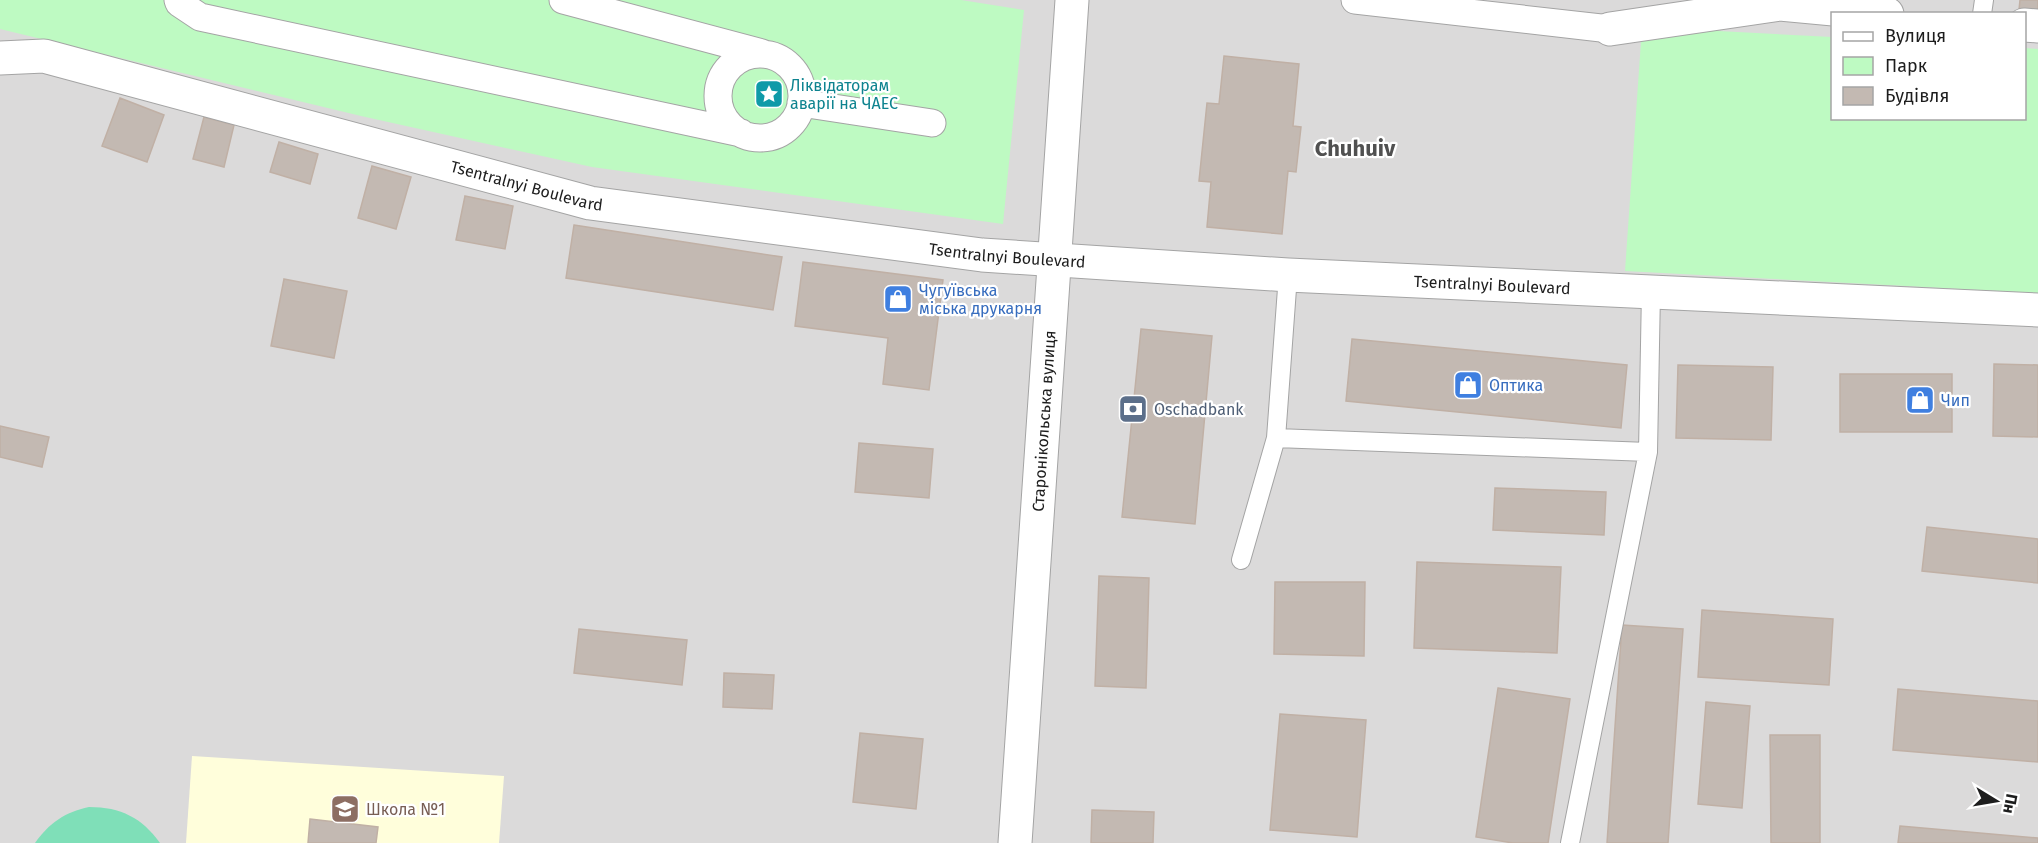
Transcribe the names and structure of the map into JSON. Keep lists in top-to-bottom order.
{
  "streets": {
    "street": ["Tsentralnyi Boulevard", "Старонікольська вулиця"]
  },
  "crossings": [
    ["Tsentralnyi Boulevard", "Старонікольська вулиця"]
  ],
  "districts": ["Chuhuiv"],
  "places": {
    "place": ["Ліквідаторам аварії на ЧАЕС"],
    "shop": ["Чугуївська міська друкарня", "Оптика", "Чип"],
    "bank": ["Oschadbank"],
    "school or university": ["Школа №1"]
  },
  "legend": ["Вулиця", "Парк", "Будівля"],
  "north": "right"
}
